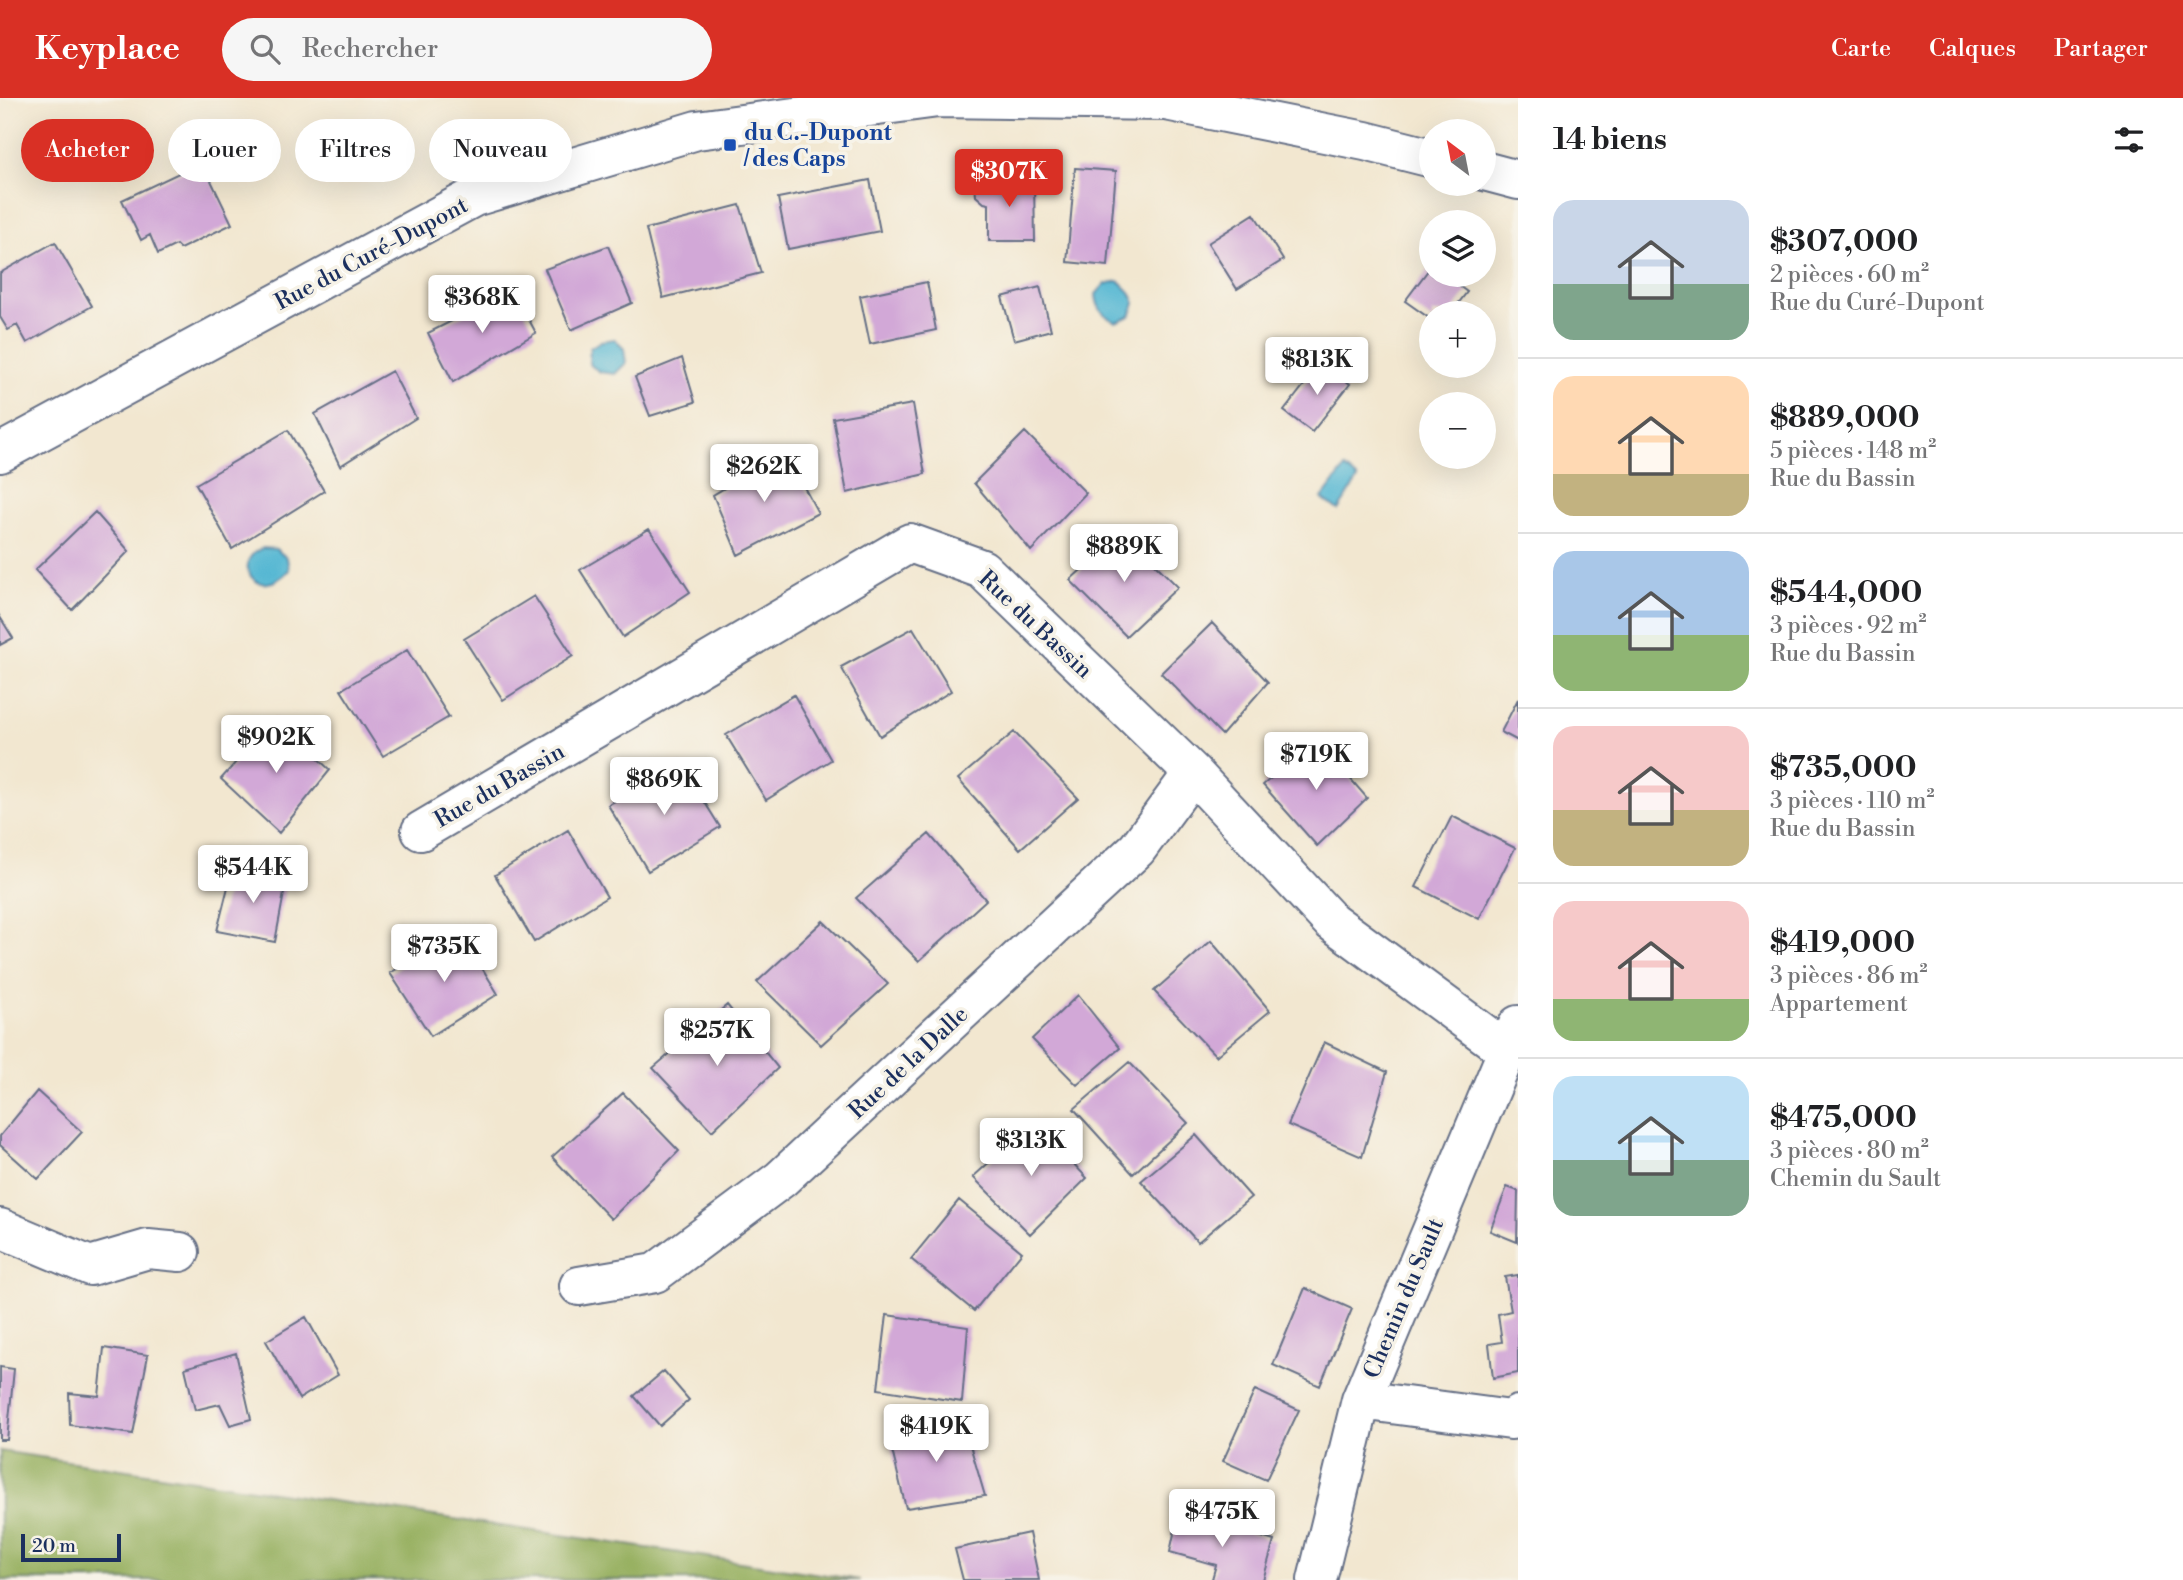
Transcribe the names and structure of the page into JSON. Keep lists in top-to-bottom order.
{
  "streets": {
    "street": [
      "Rue du Curé-Dupont",
      "Rue du Bassin",
      "Rue de la Dalle",
      "Chemin du Sault"
    ]
  },
  "crossings": [
    ["Rue du Bassin", "Rue de la Dalle"],
    ["Rue du Bassin", "Chemin du Sault"]
  ],
  "places": {
    "transit": ["du C.-Dupont / des Caps"]
  },
  "scale_bar": "20 m",
  "north": "top left",
  "page": {
    "header": "Keyplace",
    "search": "Rechercher",
    "nav": ["Carte", "Calques", "Partager"],
    "heading": "14 biens",
    "map_buttons": ["+", "−"],
    "chip": [
      "Acheter",
      "Louer",
      "Filtres",
      "Nouveau"
    ],
    "price": [
      "$307K",
      "$368K",
      "$813K",
      "$262K",
      "$889K",
      "$902K",
      "$719K",
      "$869K",
      "$544K",
      "$735K",
      "$257K",
      "$313K",
      "$419K",
      "$475K"
    ],
    "list": [
      {
        "name": "$307,000",
        "note": "2 pièces · 60 m² · Rue du Curé-Dupont"
      },
      {
        "name": "$889,000",
        "note": "5 pièces · 148 m² · Rue du Bassin"
      },
      {
        "name": "$544,000",
        "note": "3 pièces · 92 m² · Rue du Bassin"
      },
      {
        "name": "$735,000",
        "note": "3 pièces · 110 m² · Rue du Bassin"
      },
      {
        "name": "$419,000",
        "note": "3 pièces · 86 m² · Appartement"
      },
      {
        "name": "$475,000",
        "note": "3 pièces · 80 m² · Chemin du Sault"
      }
    ],
    "scale": "20 m"
  }
}
